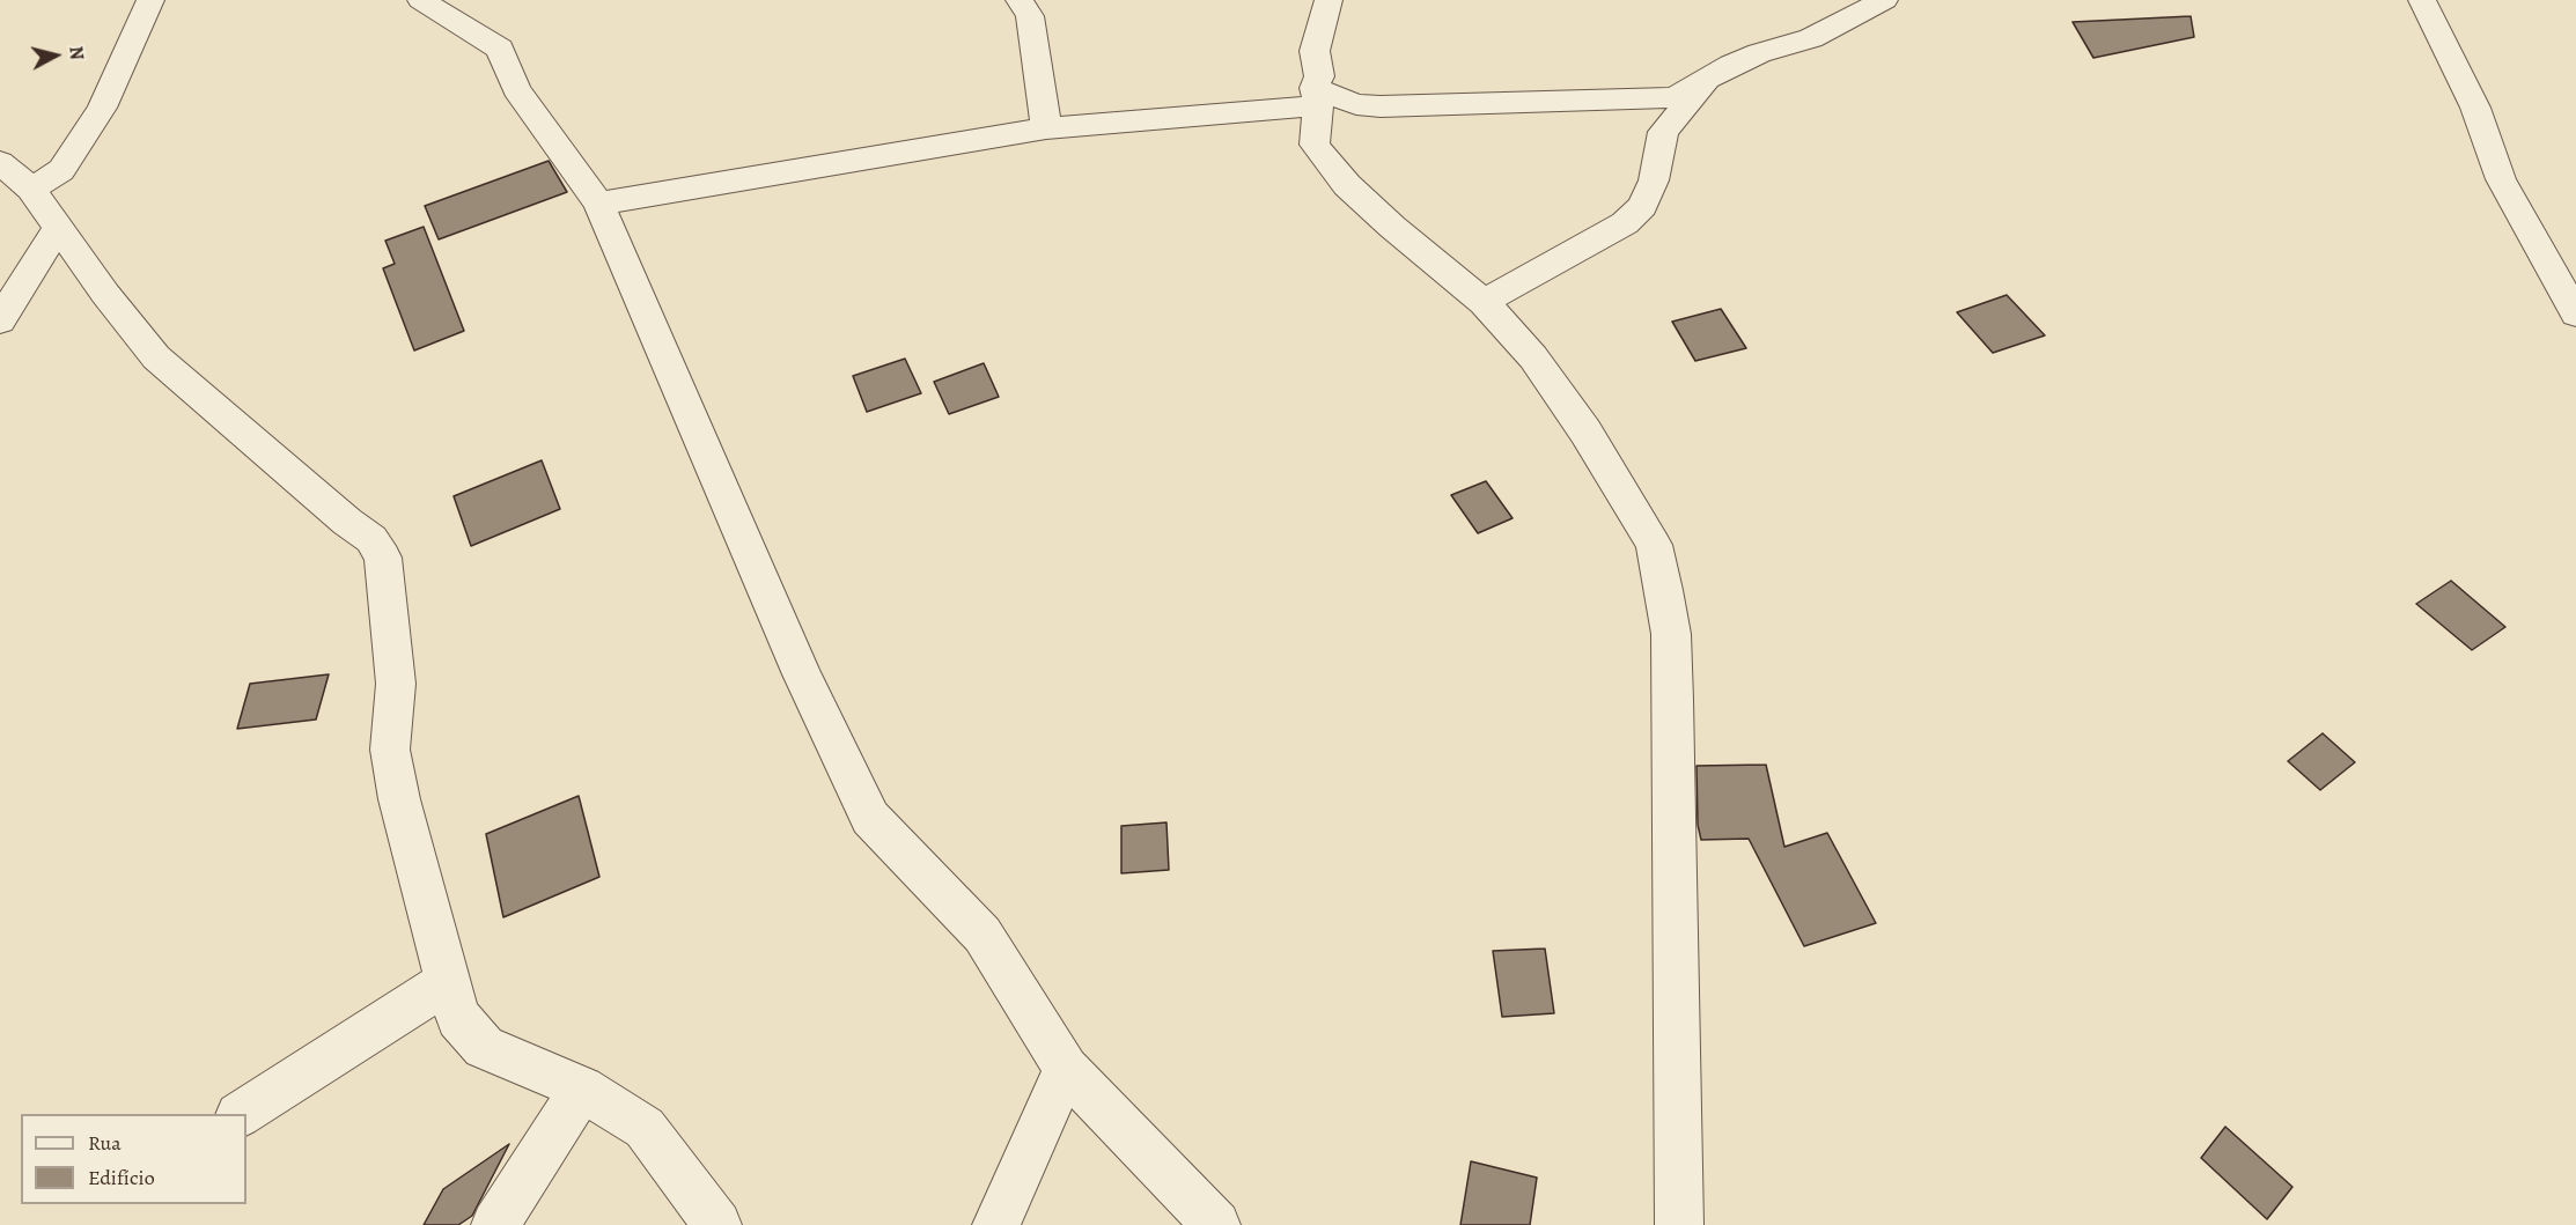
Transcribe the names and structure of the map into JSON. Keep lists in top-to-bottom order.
{
  "legend": ["Rua", "Edifício"],
  "north": "right"
}
